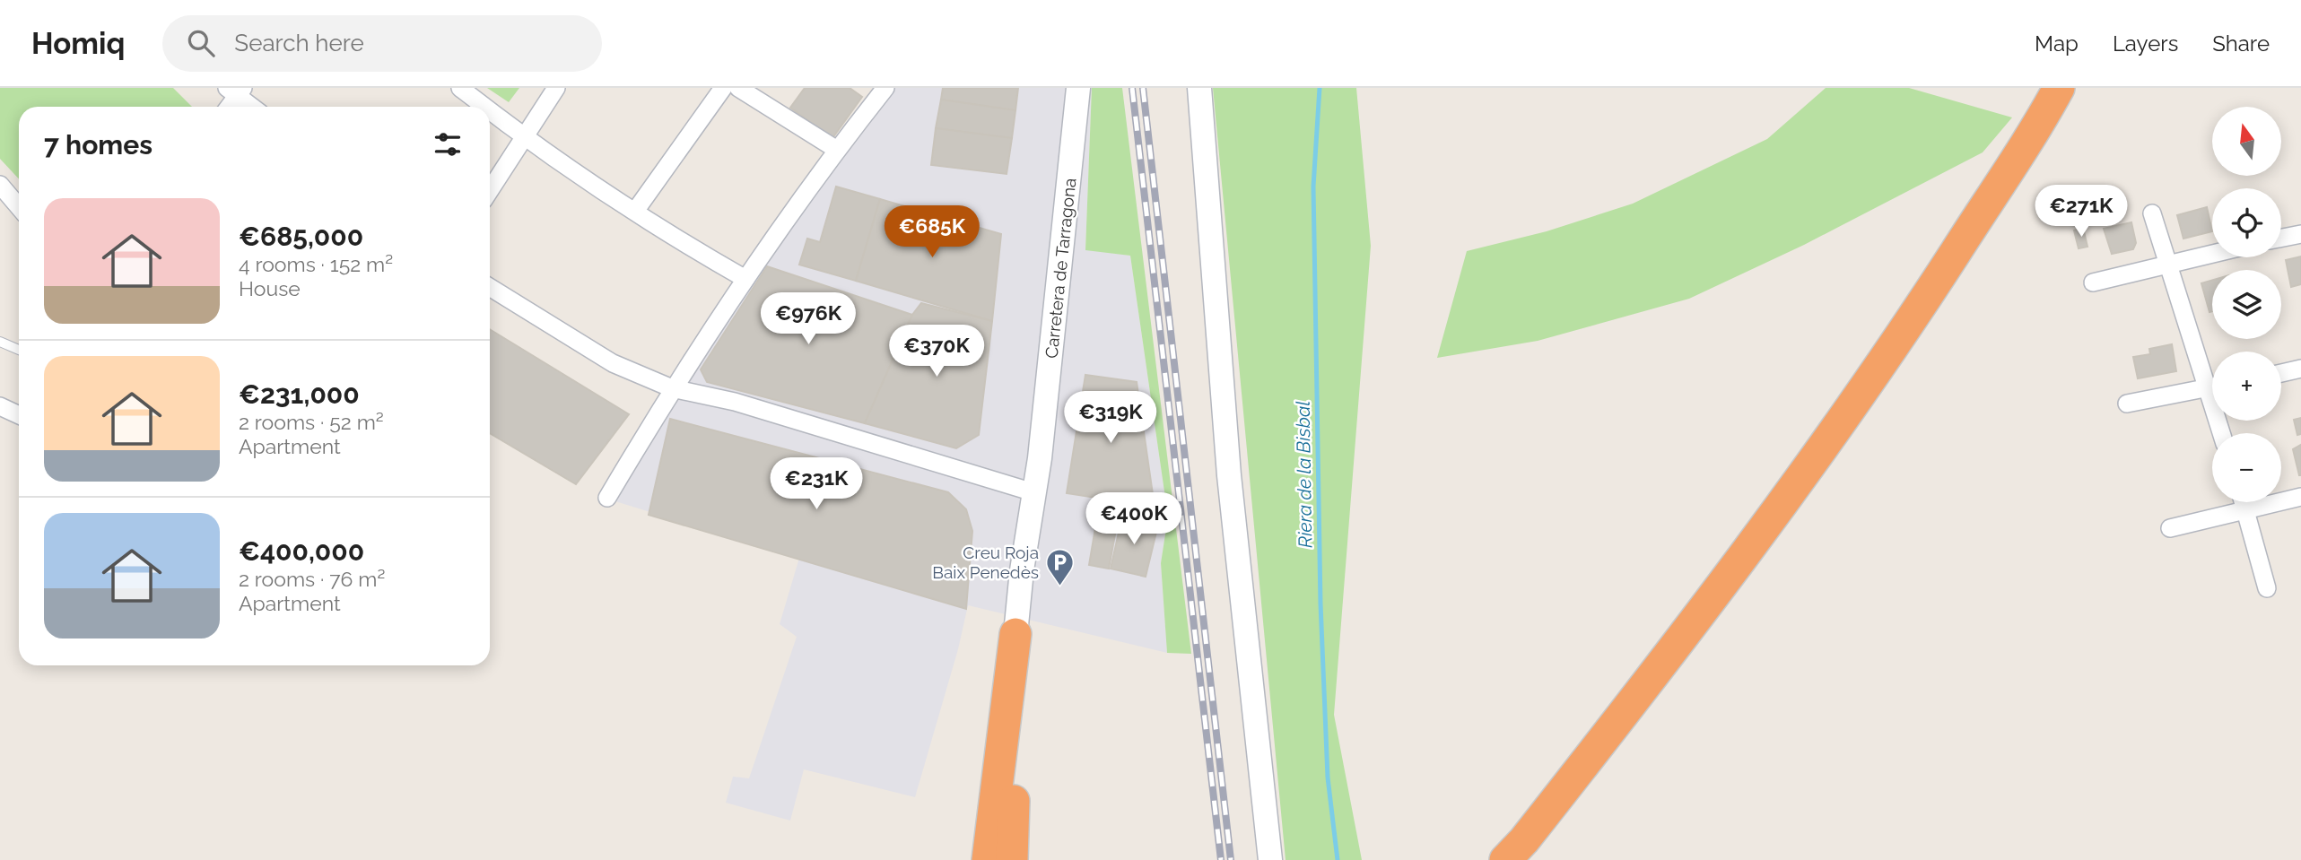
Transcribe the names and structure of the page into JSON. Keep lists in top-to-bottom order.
{
  "streets": {
    "street": ["Carretera de Tarragona"]
  },
  "water": ["Riera de la Bisbal"],
  "places": {
    "parking": ["Creu Roja Baix Penedès"]
  },
  "north": "top",
  "page": {
    "header": "Homiq",
    "search": "Search here",
    "nav": ["Map", "Layers", "Share"],
    "map_buttons": ["+", "−"],
    "heading": "7 homes",
    "list": [
      {
        "name": "€685,000",
        "note": "4 rooms · 152 m² · House"
      },
      {
        "name": "€231,000",
        "note": "2 rooms · 52 m² · Apartment"
      },
      {
        "name": "€400,000",
        "note": "2 rooms · 76 m² · Apartment"
      }
    ],
    "price": [
      "€271K",
      "€685K",
      "€976K",
      "€370K",
      "€319K",
      "€231K",
      "€400K"
    ]
  }
}
